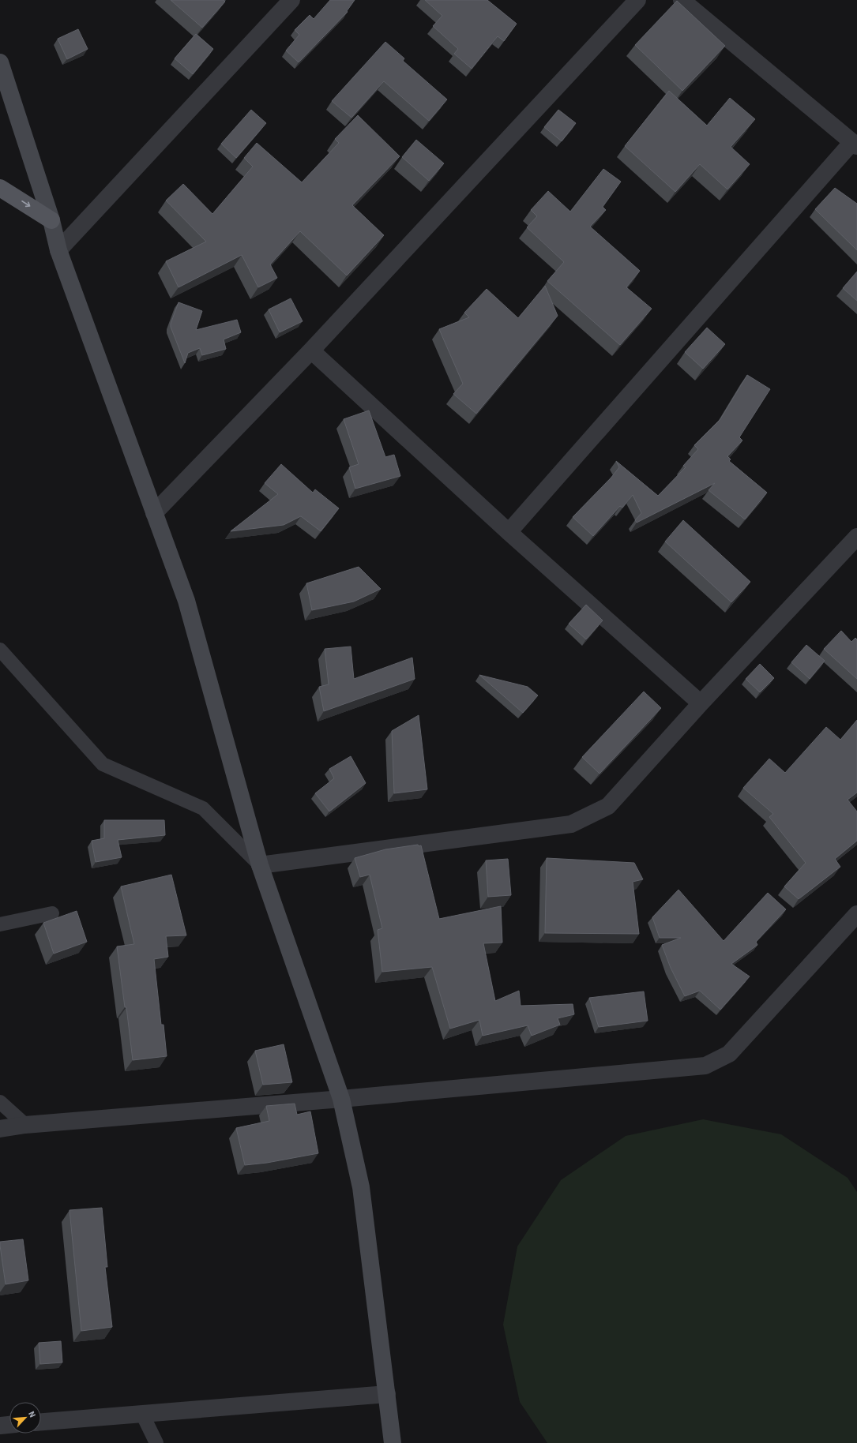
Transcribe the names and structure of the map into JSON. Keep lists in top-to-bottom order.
{
  "north": "top right"
}
